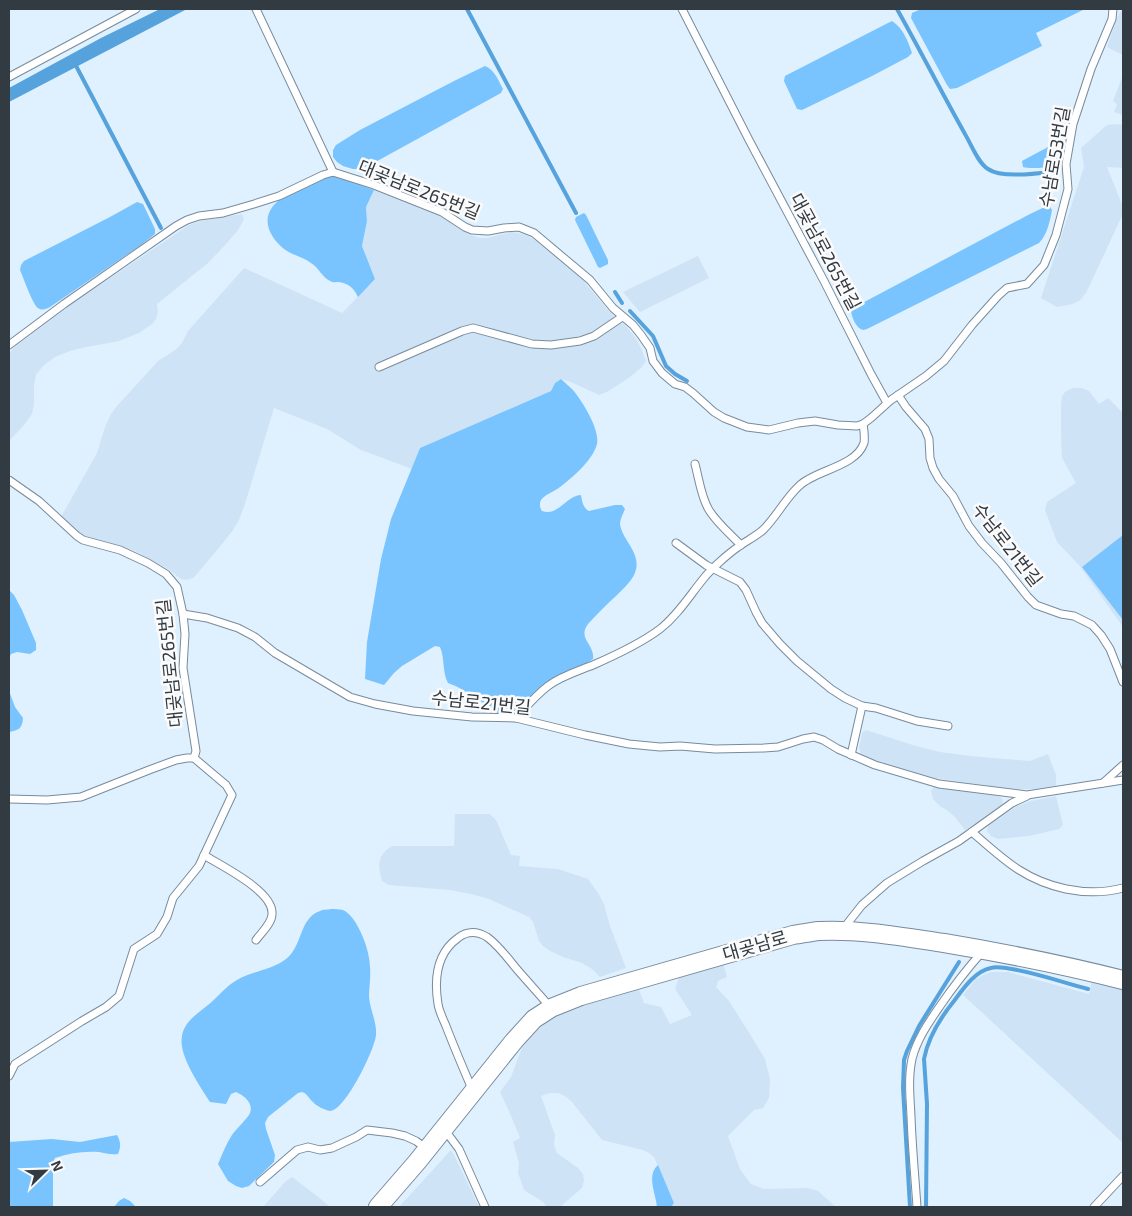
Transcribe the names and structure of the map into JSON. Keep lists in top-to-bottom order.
{
  "streets": {
    "street": ["대곶남로"],
    "lane": ["수남로53번길", "대곶남로265번길", "수남로21번길"]
  },
  "crossings": [
    ["수남로53번길", "수남로21번길"],
    ["대곶남로265번길", "수남로21번길"]
  ],
  "north": "top right"
}
